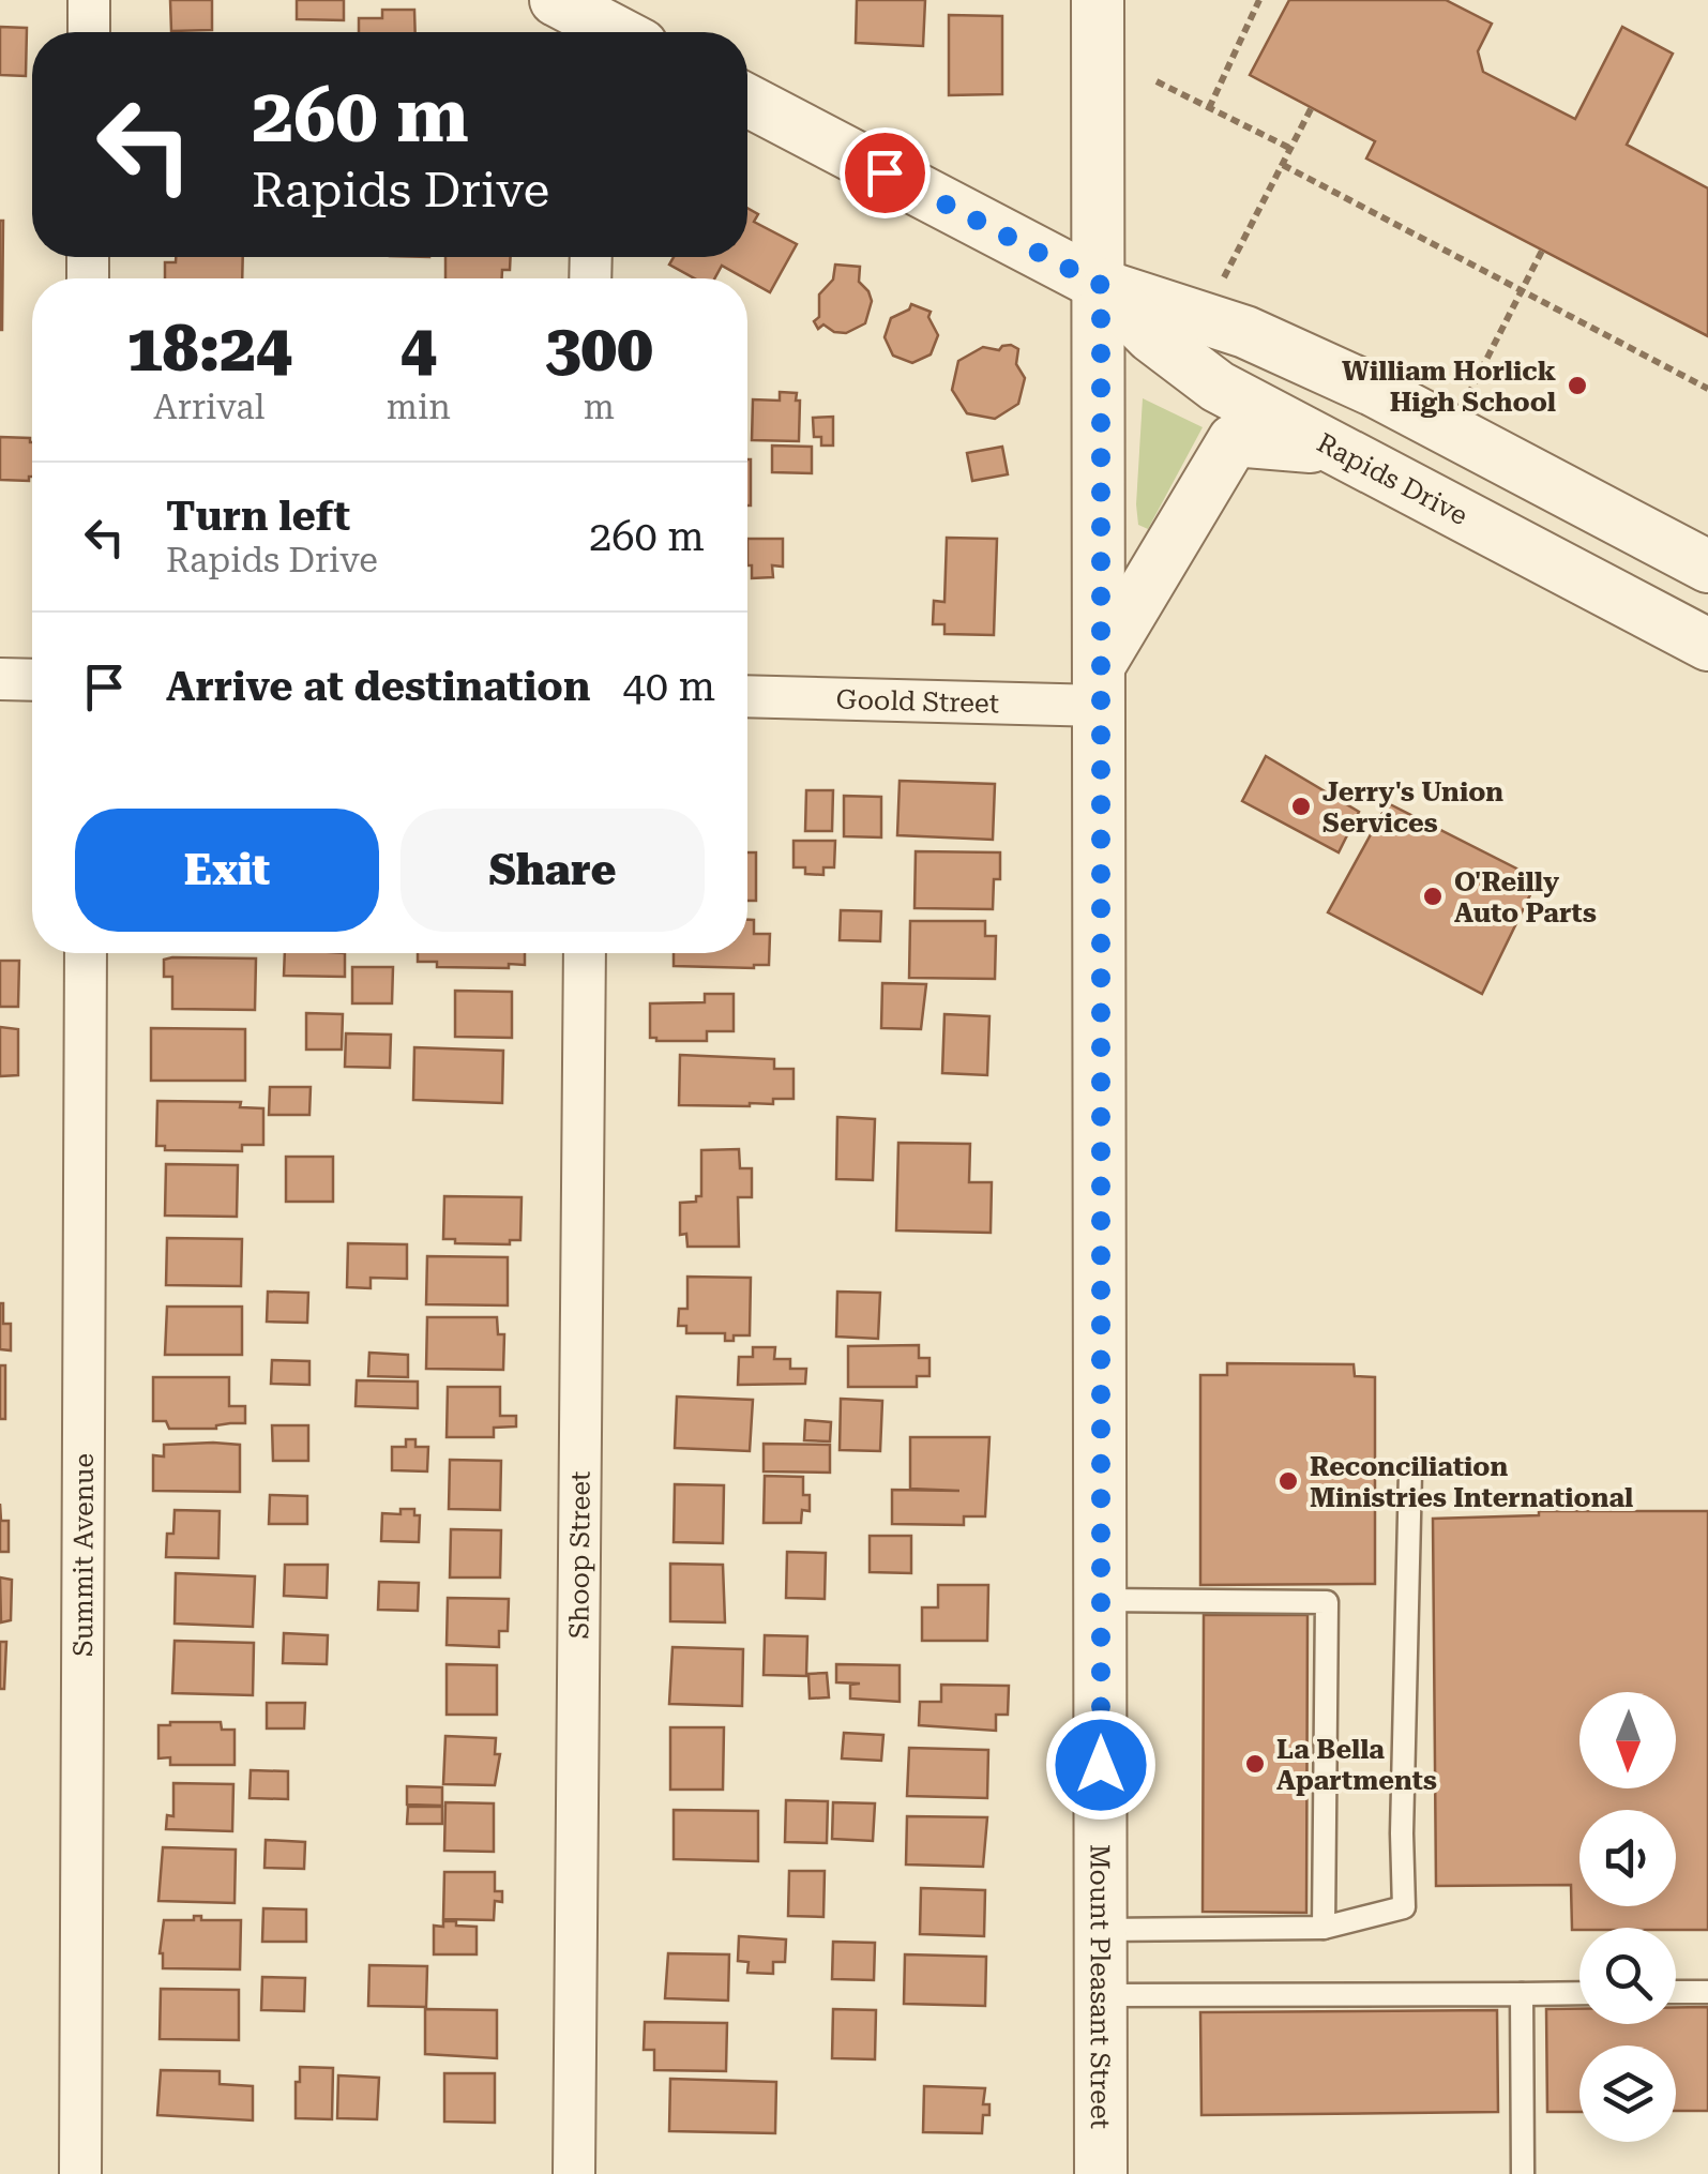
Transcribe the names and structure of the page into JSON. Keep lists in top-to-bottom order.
{
  "streets": {
    "street": [
      "Rapids Drive",
      "Goold Street",
      "Summit Avenue",
      "Shoop Street",
      "Mount Pleasant Street"
    ]
  },
  "crossings": [
    ["Rapids Drive", "Mount Pleasant Street"],
    ["Goold Street", "Mount Pleasant Street"]
  ],
  "places": [
    "William Horlick High School",
    "Jerry's Union Services",
    "O'Reilly Auto Parts",
    "Reconciliation Ministries International",
    "La Bella Apartments"
  ],
  "north": "bottom",
  "page": {
    "turn": ["260 m", "Rapids Drive"],
    "eta": [
      "18:24",
      "Arrival",
      "4",
      "min",
      "300",
      "m"
    ],
    "list": [
      {
        "name": "Turn left",
        "note": "Rapids Drive",
        "value": "260 m"
      },
      {
        "name": "Arrive at destination",
        "value": "40 m"
      }
    ],
    "buttons": ["Exit", "Share"]
  }
}
